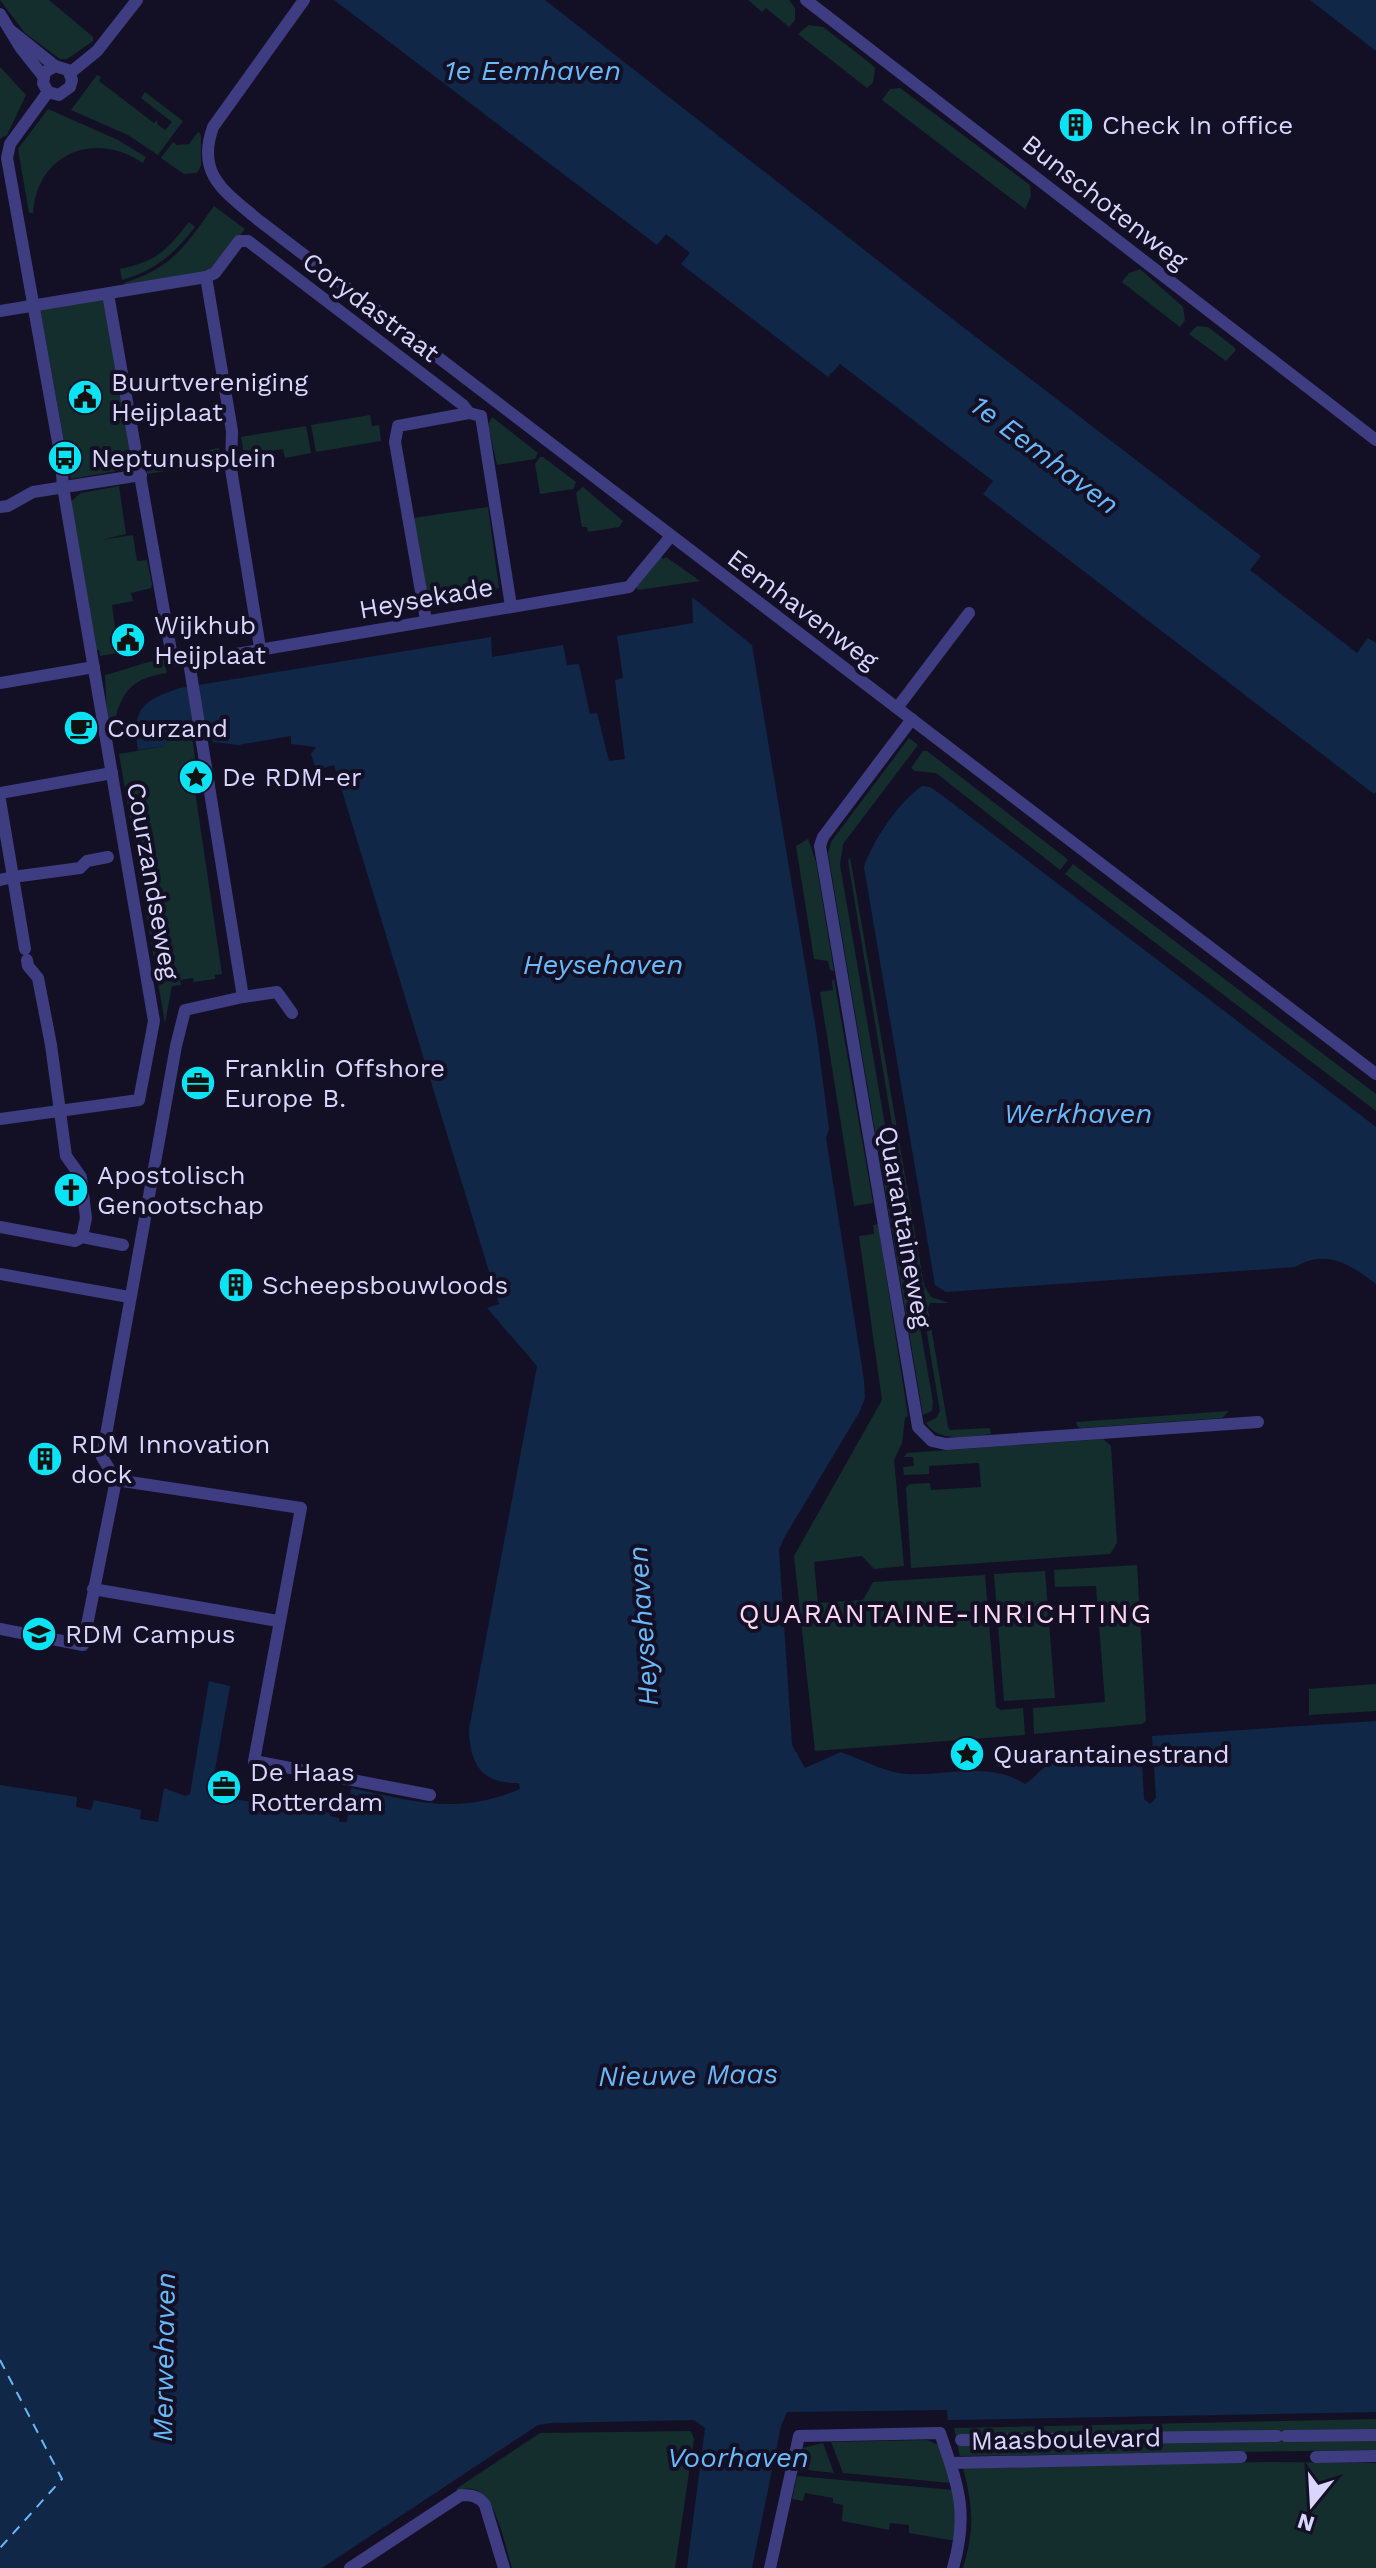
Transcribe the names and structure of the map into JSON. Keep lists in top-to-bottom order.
{
  "streets": {
    "street": [
      "Bunschotenweg",
      "Corydastraat",
      "Heysekade",
      "Eemhavenweg",
      "Courzandseweg",
      "Quarantaineweg",
      "Maasboulevard"
    ]
  },
  "crossings": [
    ["Heysekade", "Eemhavenweg"],
    ["Eemhavenweg", "Quarantaineweg"]
  ],
  "districts": ["QUARANTAINE-INRICHTING"],
  "water": [
    "1e Eemhaven",
    "Heysehaven",
    "Werkhaven",
    "Nieuwe Maas",
    "Merwehaven",
    "Voorhaven"
  ],
  "places": {
    "building": ["Check In office", "Scheepsbouwloods", "RDM Innovation dock"],
    "public building": ["Buurtvereniging Heijplaat", "Wijkhub Heijplaat"],
    "bus stop": ["Neptunusplein"],
    "cafe": ["Courzand"],
    "place": ["De RDM-er", "Quarantainestrand"],
    "office": ["Franklin Offshore Europe B.", "De Haas Rotterdam"],
    "church": ["Apostolisch Genootschap"],
    "school or university": ["RDM Campus"]
  },
  "north": "bottom"
}
